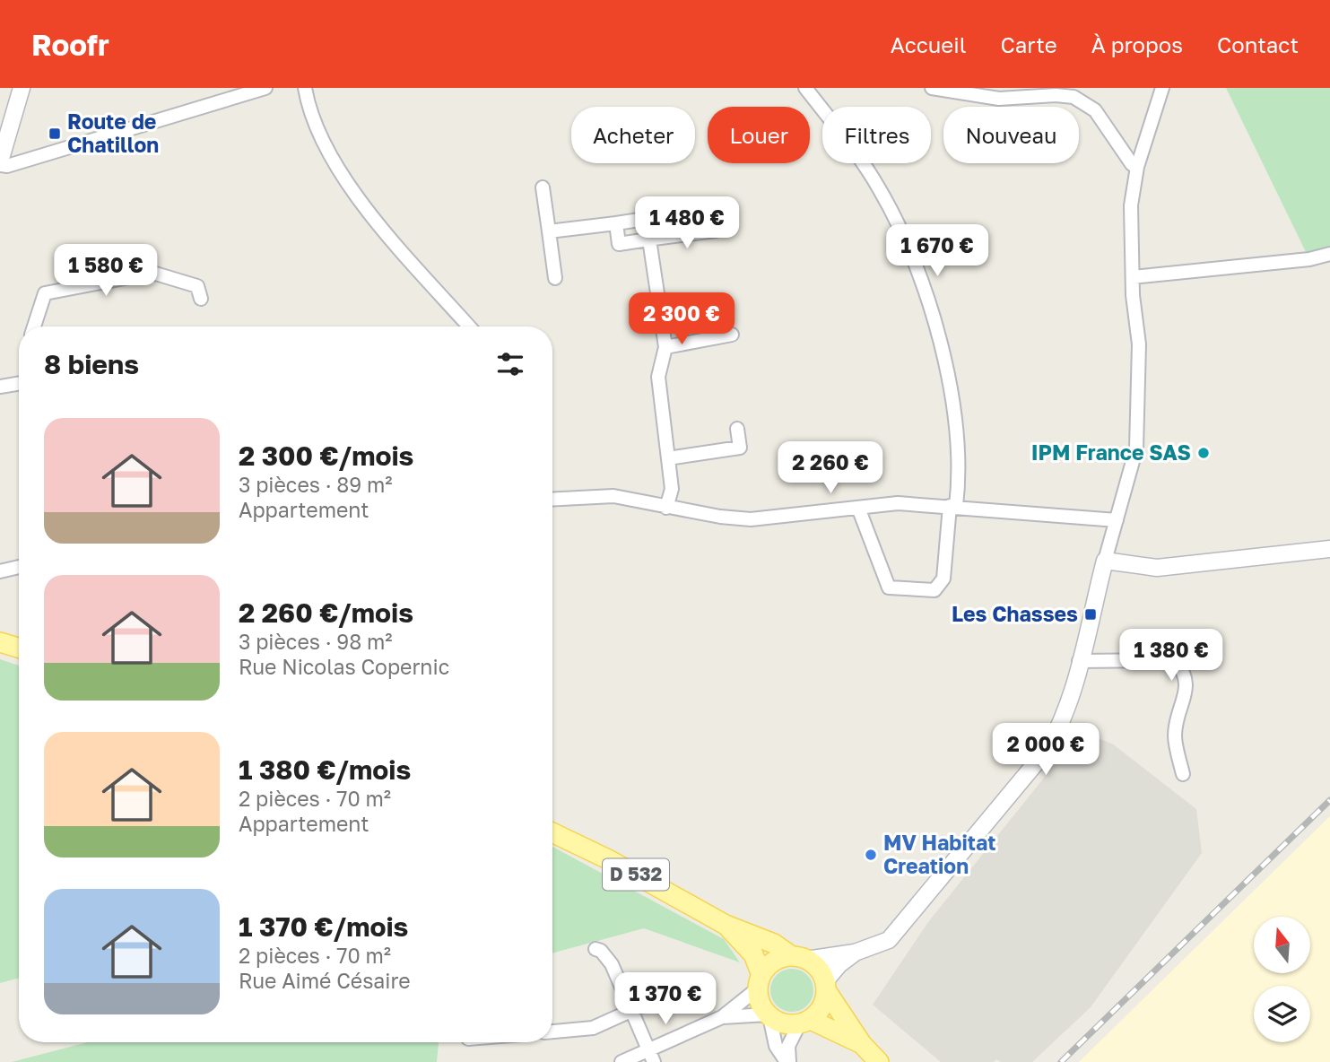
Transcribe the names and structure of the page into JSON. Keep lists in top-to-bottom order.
{
  "streets": {
    "main road": ["D 532"]
  },
  "places": {
    "transit": ["Route de Chatillon", "Les Chasses"],
    "other": ["IPM France SAS", "MV Habitat Creation"]
  },
  "north": "top",
  "page": {
    "header": "Roofr",
    "nav": [
      "Accueil",
      "Carte",
      "À propos",
      "Contact"
    ],
    "chip": [
      "Acheter",
      "Louer",
      "Filtres",
      "Nouveau"
    ],
    "price": [
      "1 480 €",
      "1 670 €",
      "1 580 €",
      "2 300 €",
      "2 260 €",
      "1 380 €",
      "2 000 €",
      "1 370 €"
    ],
    "heading": "8 biens",
    "list": [
      {
        "name": "2 300 €/mois",
        "note": "3 pièces · 89 m² · Appartement"
      },
      {
        "name": "2 260 €/mois",
        "note": "3 pièces · 98 m² · Rue Nicolas Copernic"
      },
      {
        "name": "1 380 €/mois",
        "note": "2 pièces · 70 m² · Appartement"
      },
      {
        "name": "1 370 €/mois",
        "note": "2 pièces · 70 m² · Rue Aimé Césaire"
      }
    ]
  }
}
